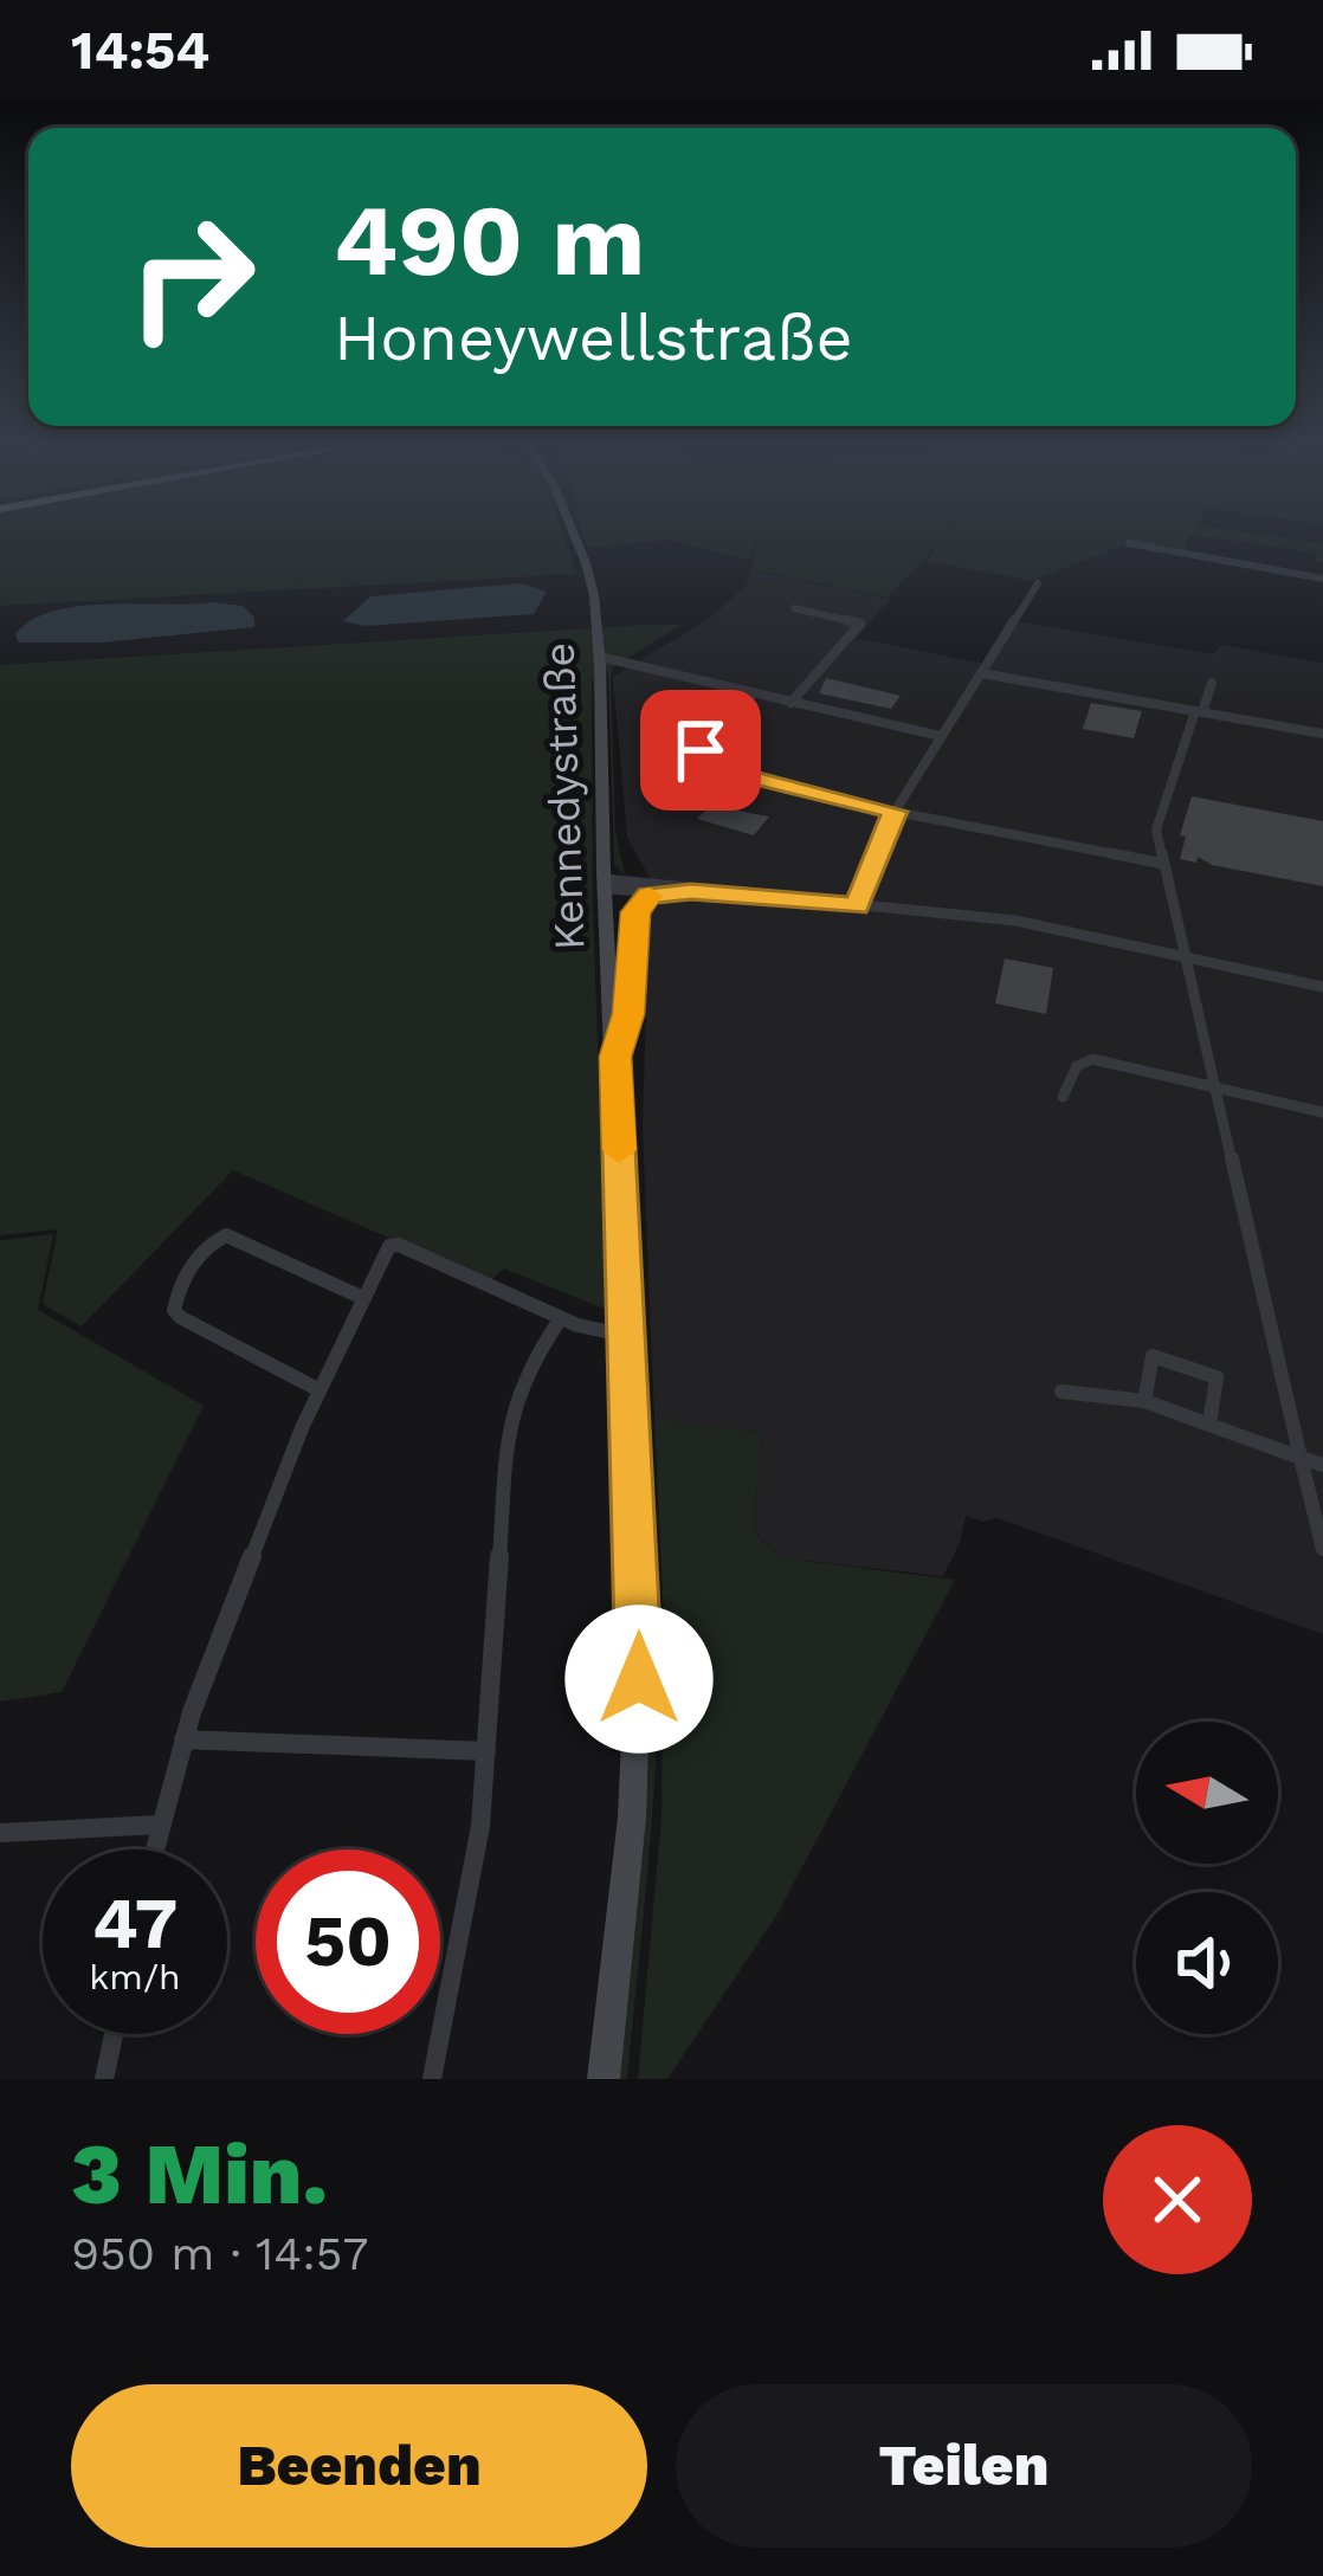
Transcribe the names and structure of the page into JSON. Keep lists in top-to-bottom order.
{
  "streets": {
    "main road": ["Kennedystraße"]
  },
  "north": "left",
  "page": {
    "status": "14:54",
    "turn": ["490 m", "Honeywellstraße"],
    "speed": "47 km/h",
    "limit": "50",
    "heading": ["3 Min.", "950 m · 14:57"],
    "buttons": ["Beenden", "Teilen"]
  }
}
